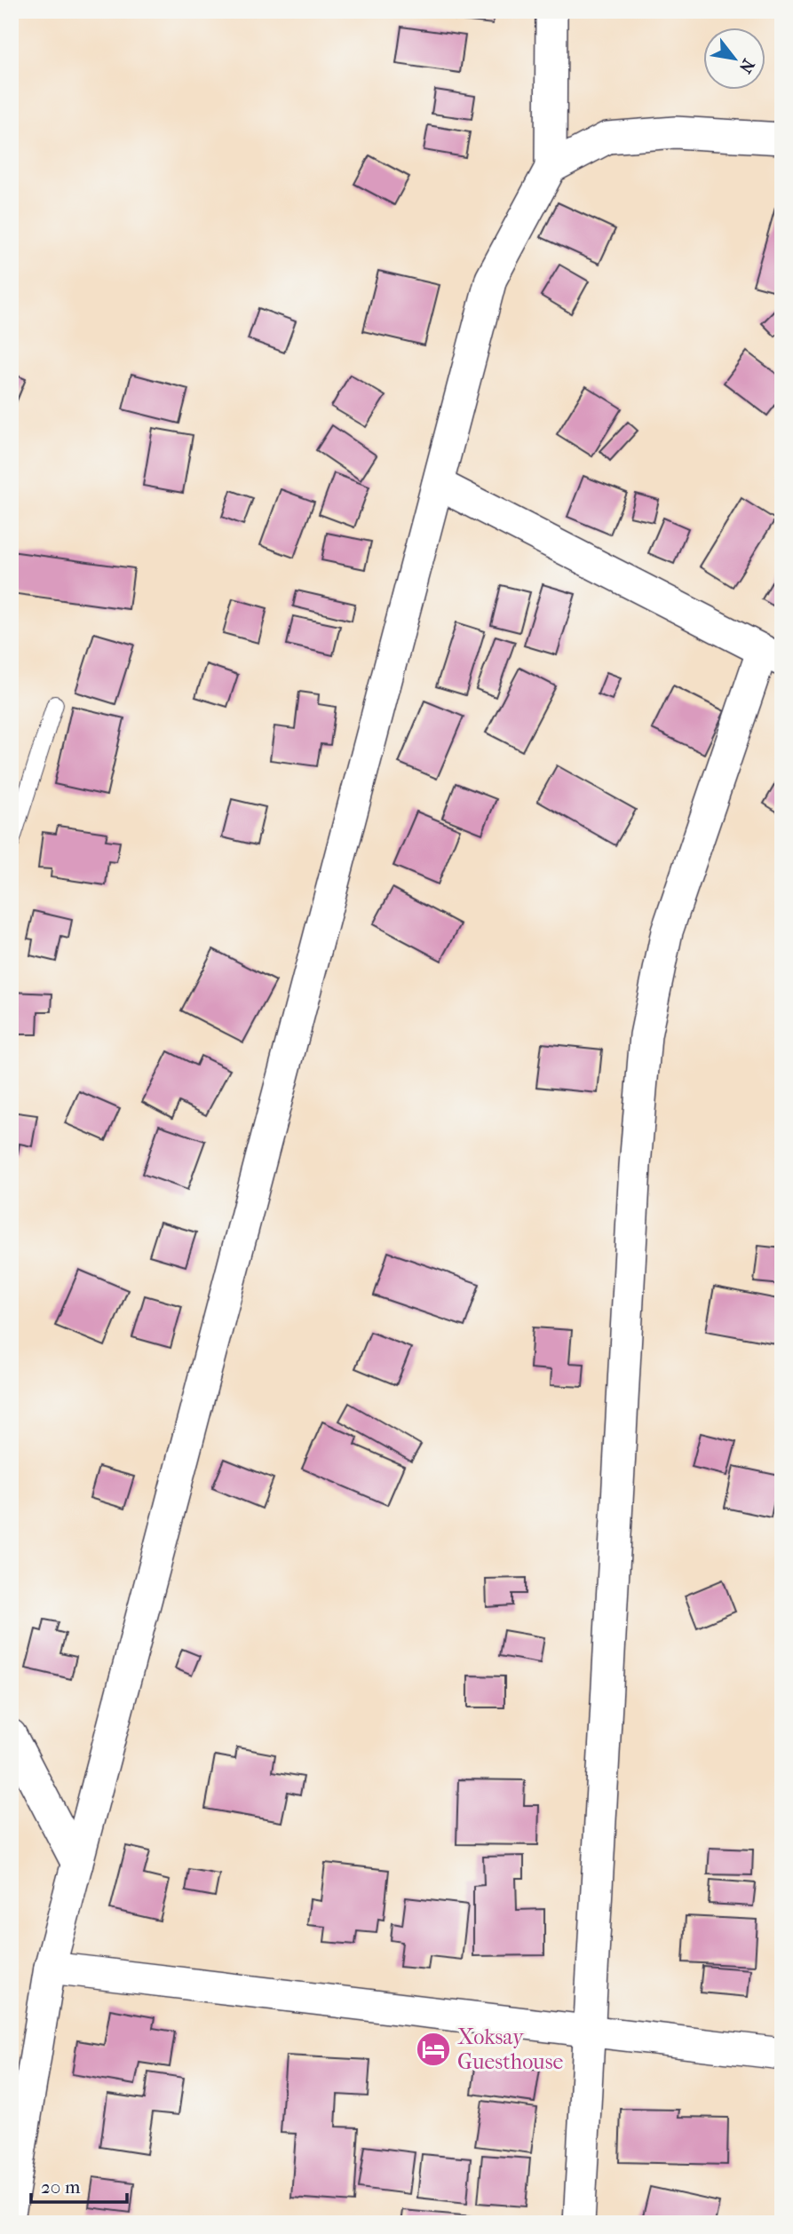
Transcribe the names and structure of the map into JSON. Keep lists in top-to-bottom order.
{
  "places": {
    "hotel": ["Xoksay Guesthouse"]
  },
  "scale_bar": "20 m",
  "north": "bottom right"
}
